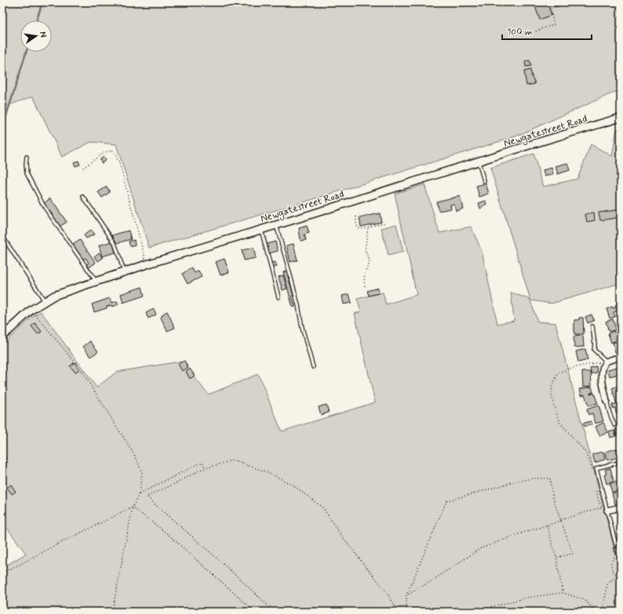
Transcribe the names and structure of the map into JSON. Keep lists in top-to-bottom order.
{
  "streets": {
    "street": ["Newgatestreet Road"]
  },
  "scale_bar": "100 m",
  "north": "right"
}
